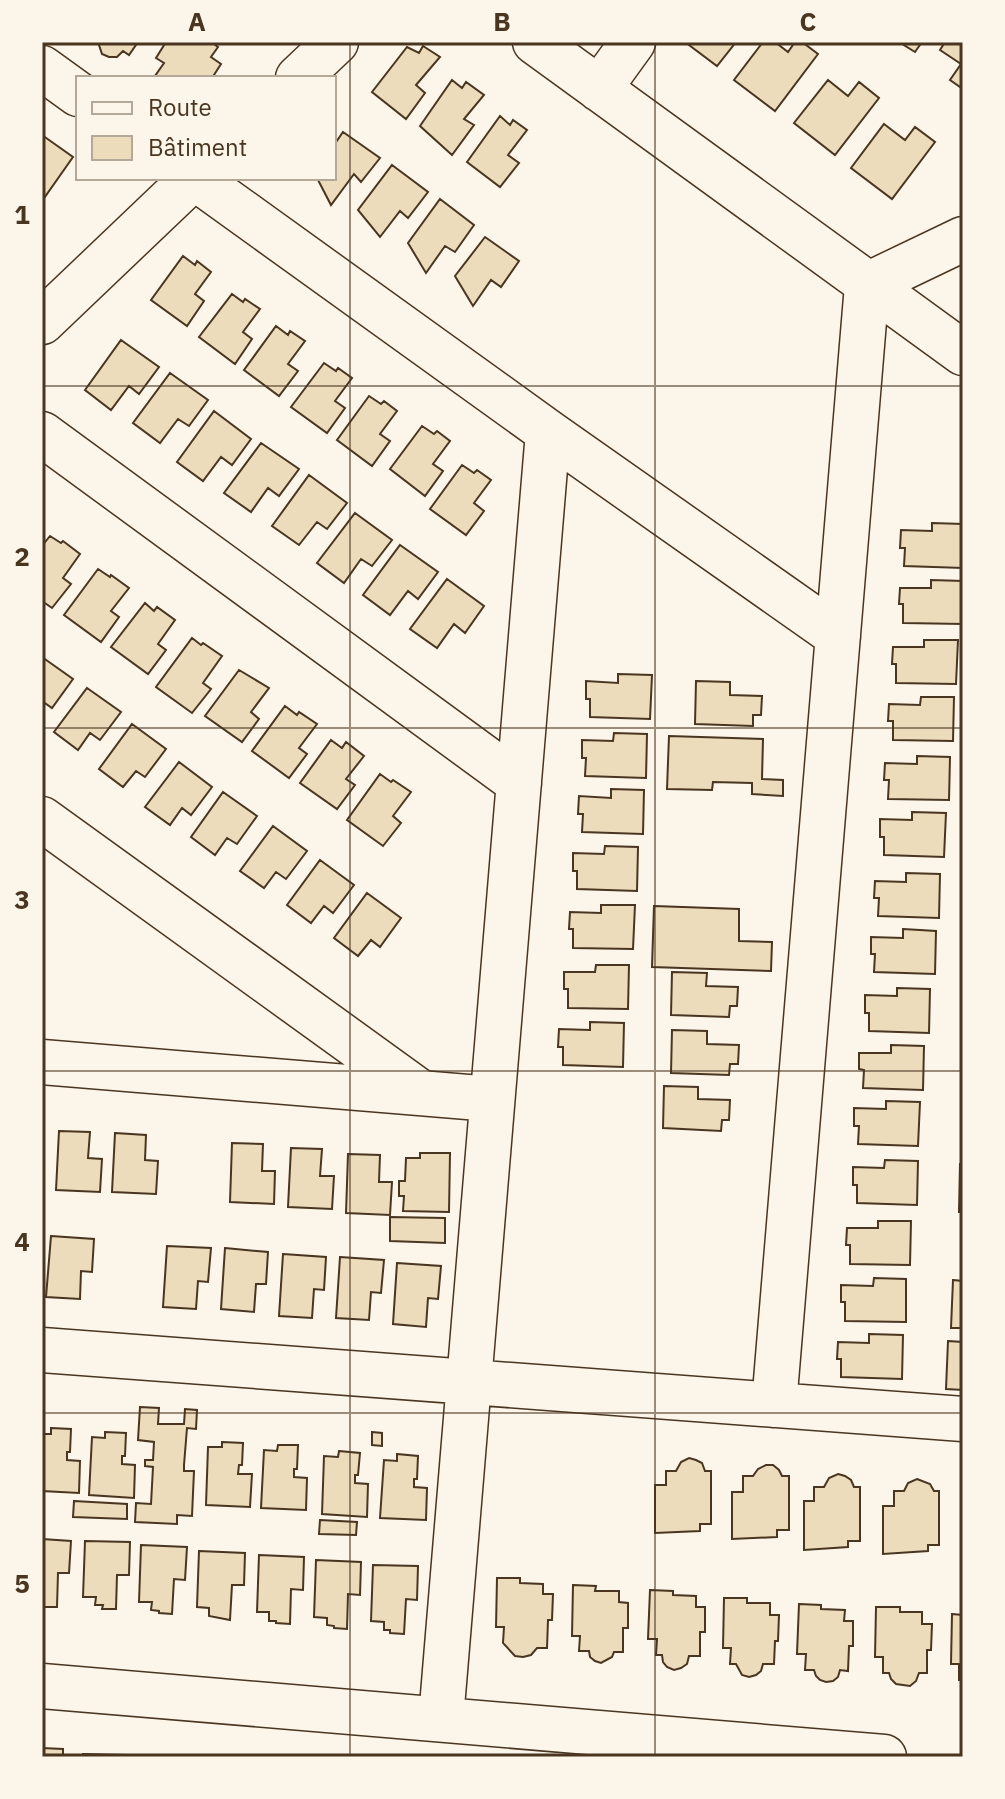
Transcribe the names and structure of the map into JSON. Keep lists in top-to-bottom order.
{
  "legend": ["Route", "Bâtiment"],
  "grid": {
    "columns": ["A", "B", "C"],
    "rows": [
      "1",
      "2",
      "3",
      "4",
      "5"
    ]
  }
}
